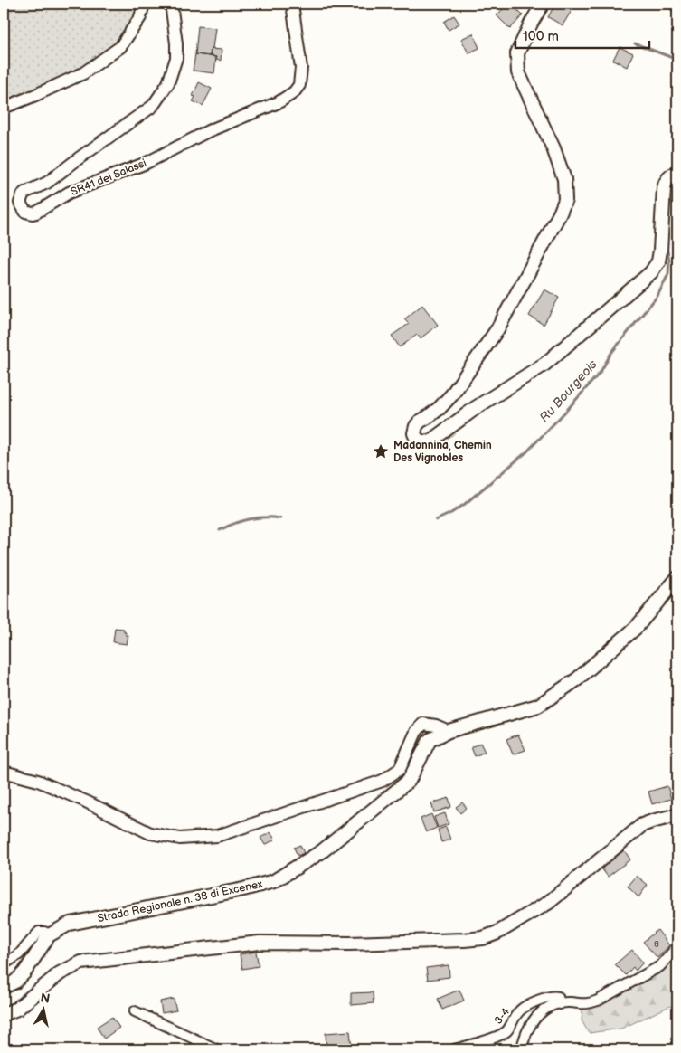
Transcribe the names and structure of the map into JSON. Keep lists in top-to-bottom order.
{
  "streets": {
    "main road": ["Strada Regionale n. 38 di Excenex"],
    "street": ["SR41 dei Salassi", "3-4"]
  },
  "water": ["Ru Bourgeois"],
  "places": {
    "place": ["Madonnina, Chemin Des Vignobles"]
  },
  "house_numbers": ["8"],
  "scale_bar": "100 m",
  "north": "top"
}
